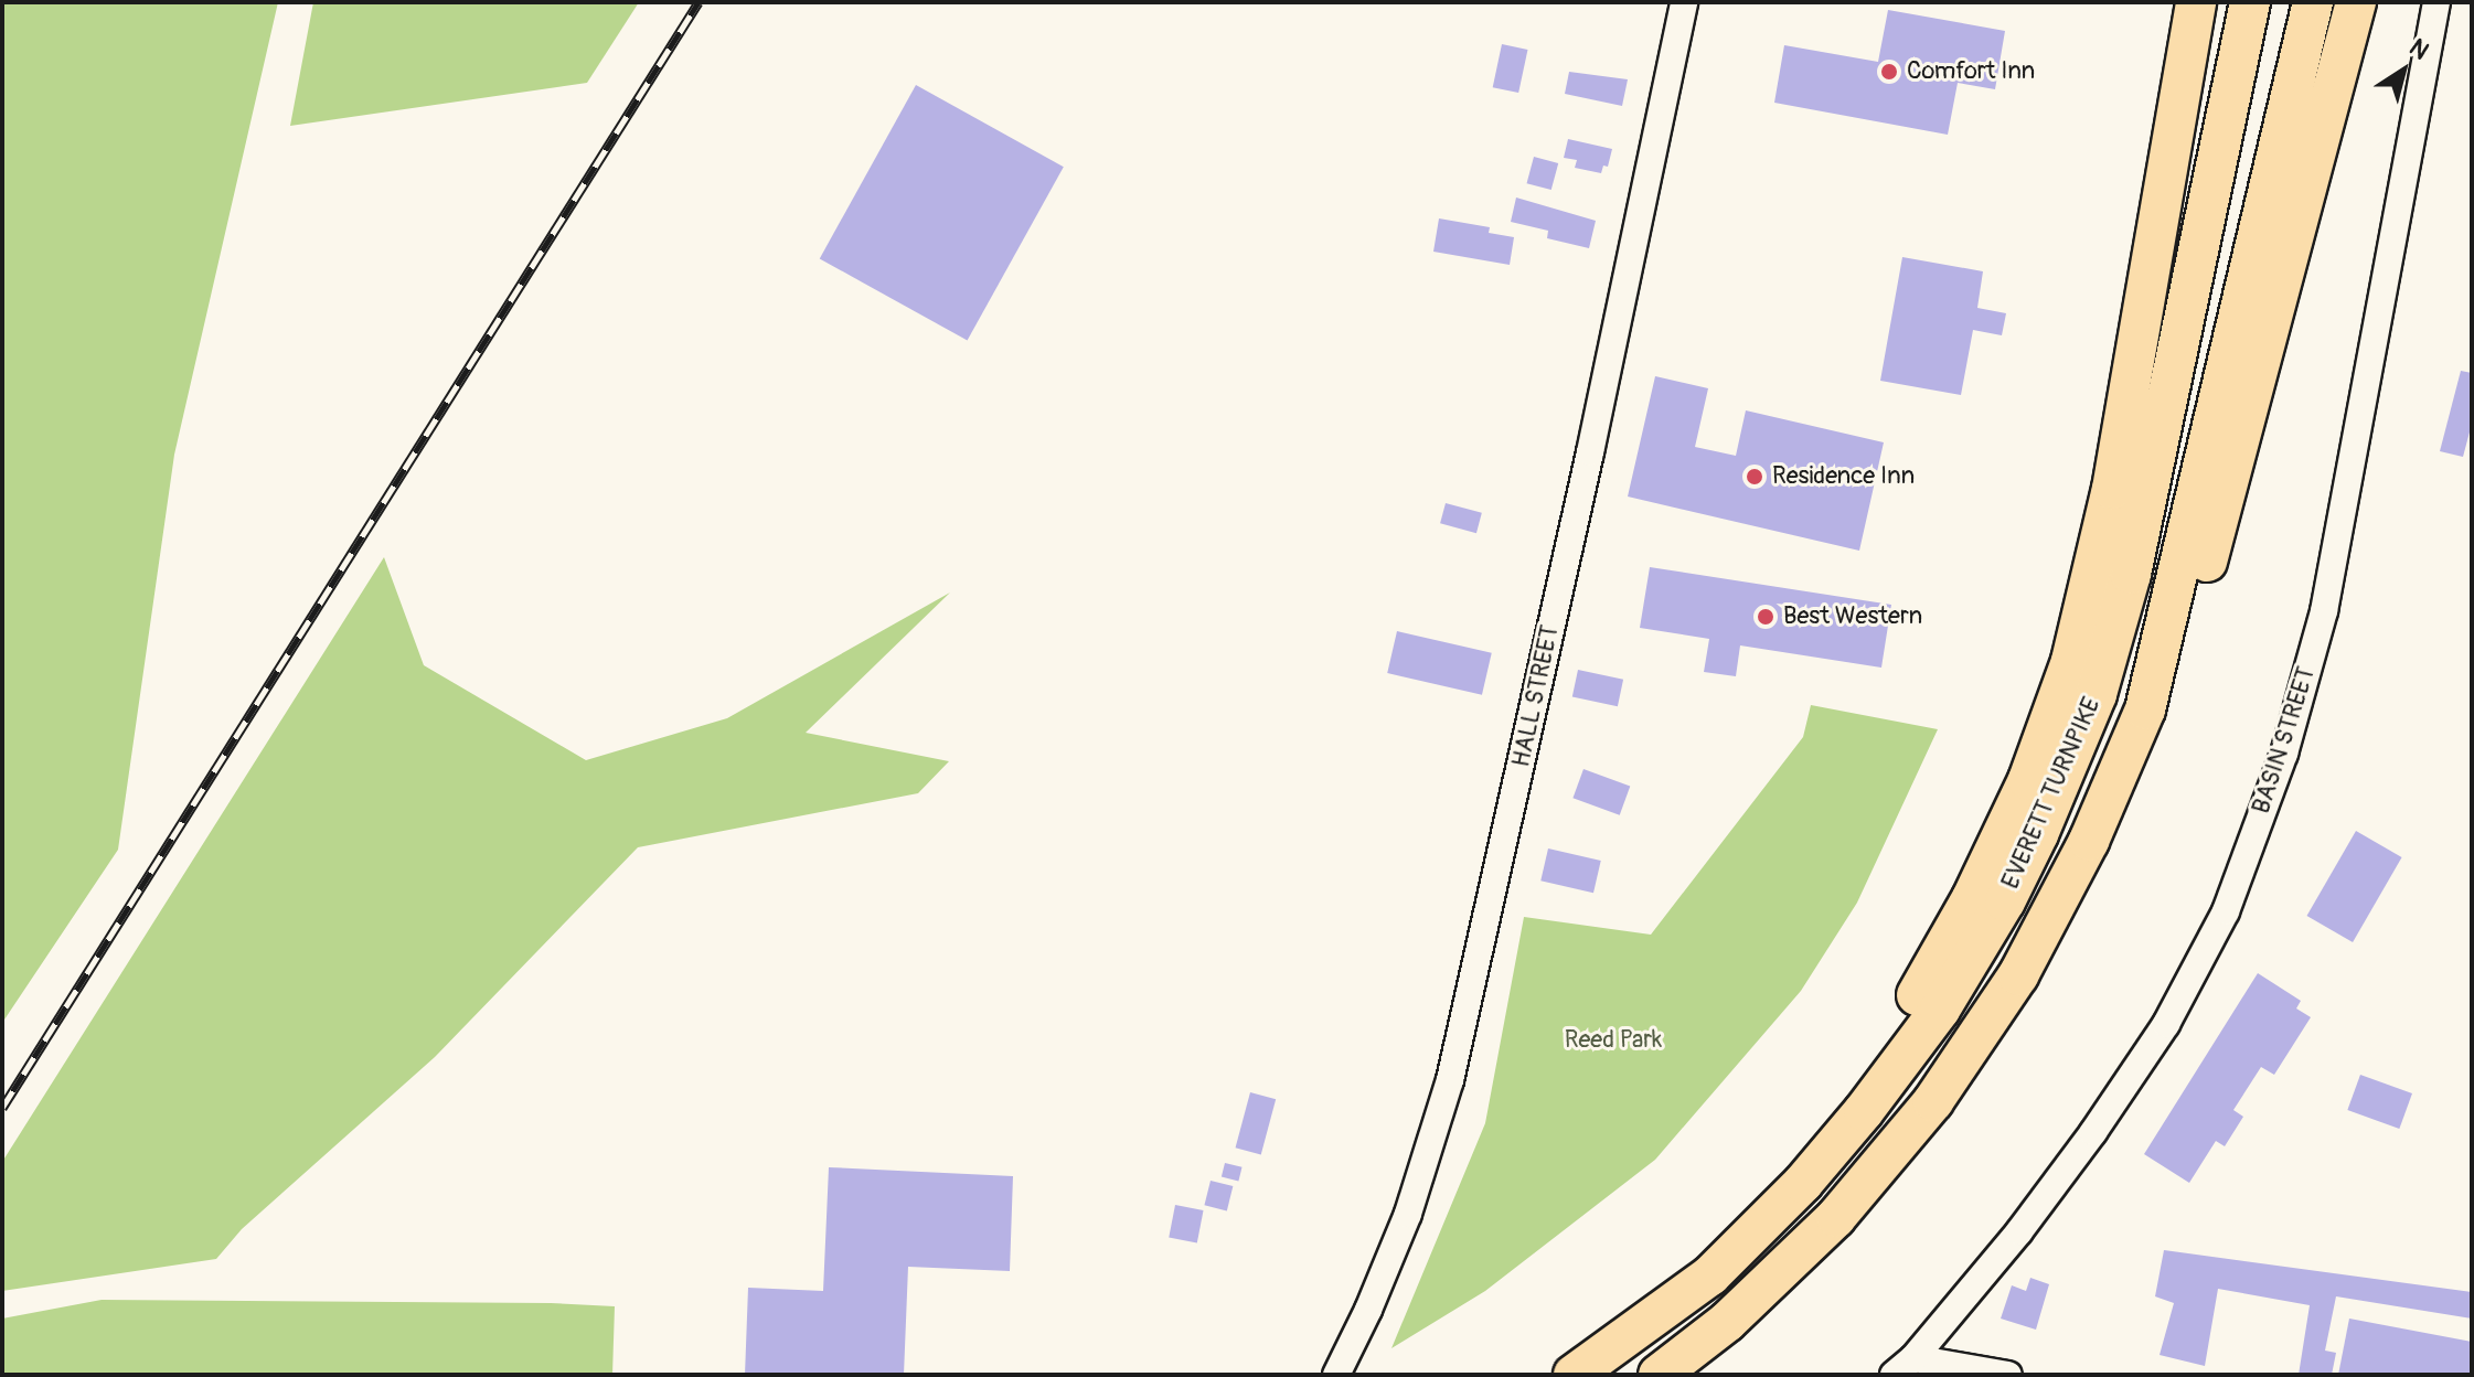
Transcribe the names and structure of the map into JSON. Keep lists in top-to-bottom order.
{
  "streets": {
    "highway": ["EVERETT TURNPIKE"],
    "street": ["HALL STREET", "BASIN STREET"]
  },
  "parks": ["Reed Park"],
  "places": ["Comfort Inn", "Residence Inn", "Best Western"],
  "north": "top right"
}
